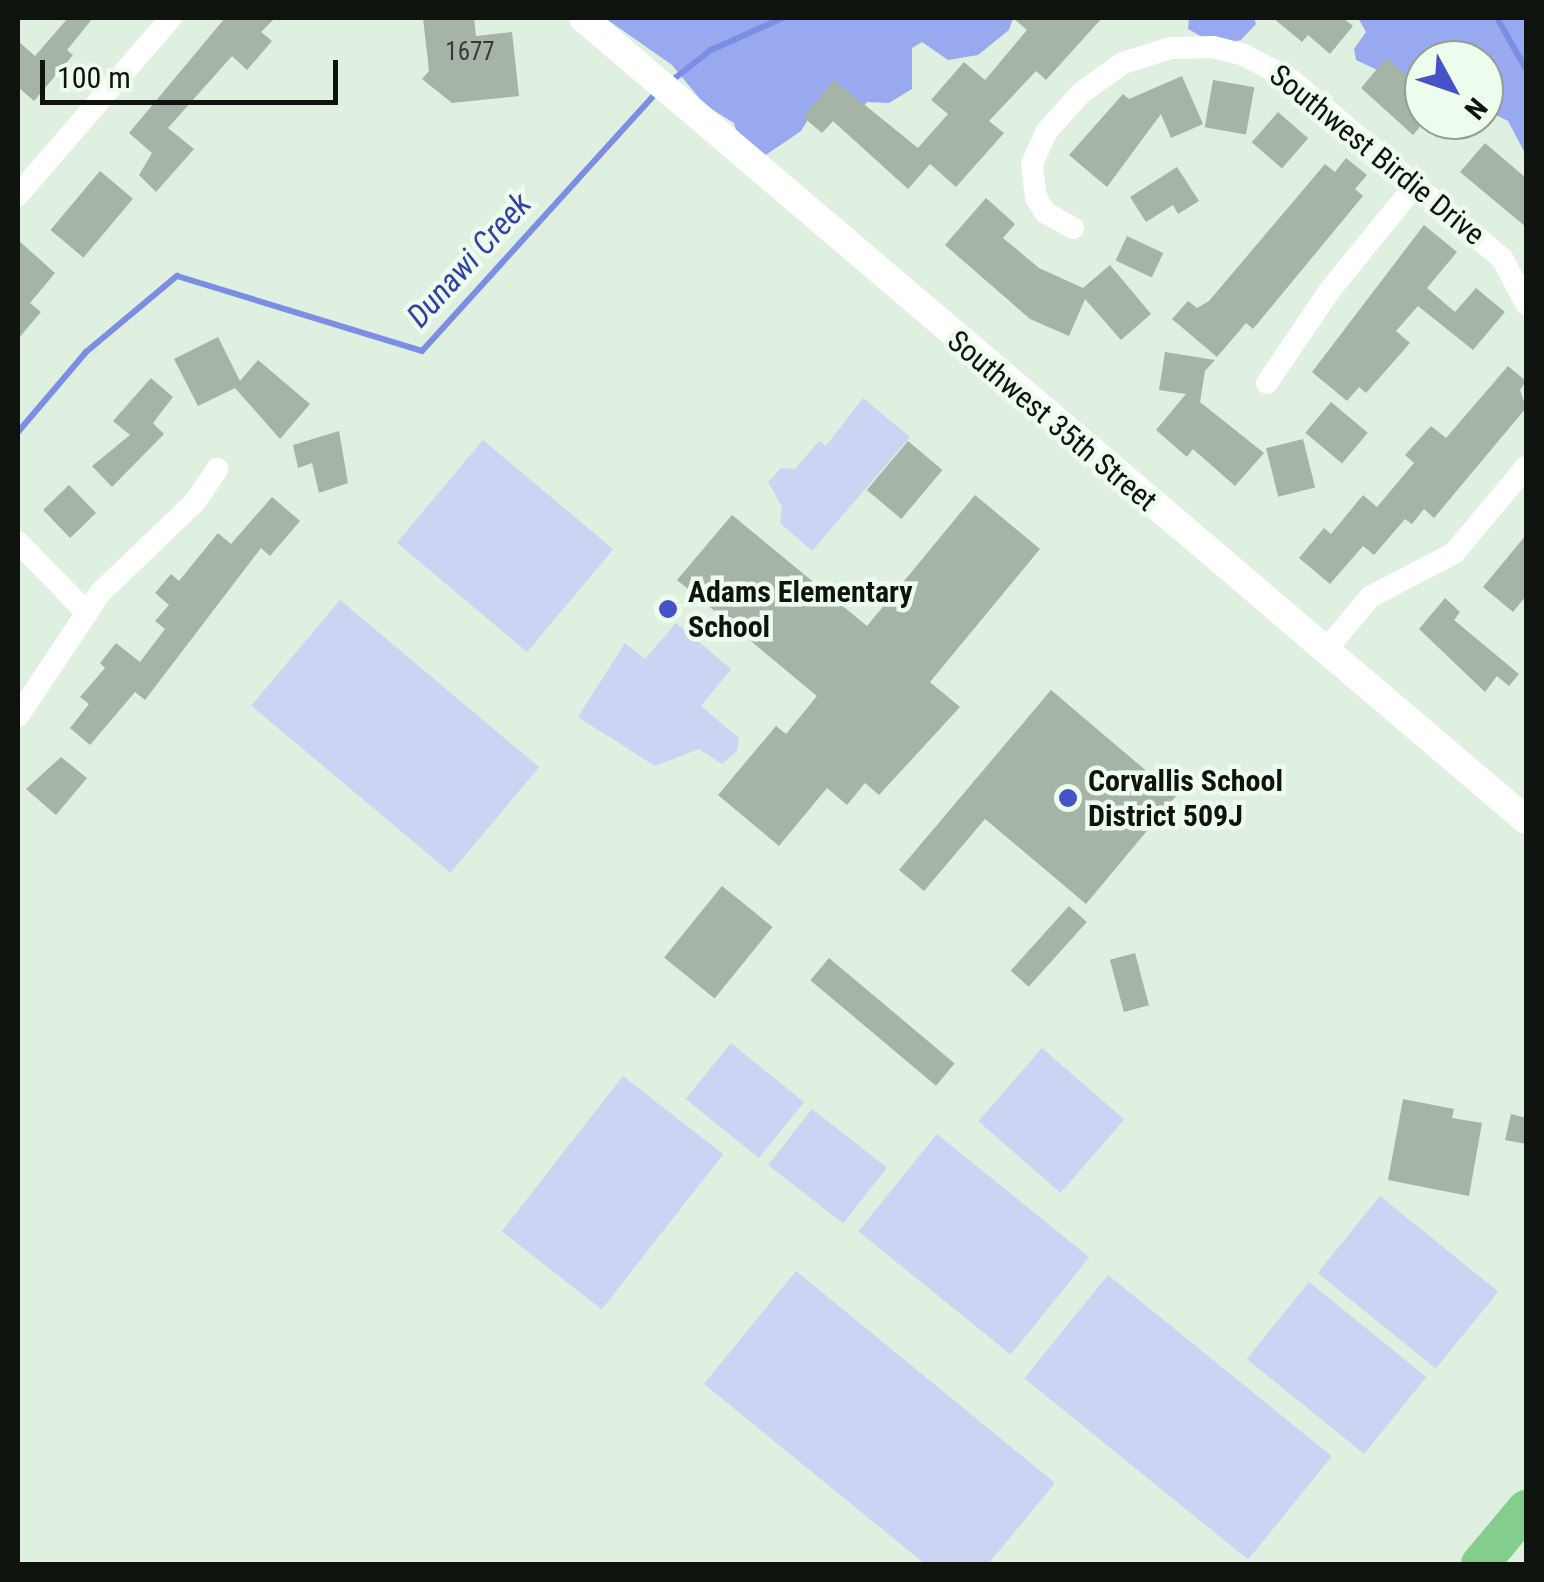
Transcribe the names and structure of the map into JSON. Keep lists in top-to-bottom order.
{
  "streets": {
    "street": ["Southwest Birdie Drive", "Southwest 35th Street"]
  },
  "water": ["Dunawi Creek"],
  "places": ["Adams Elementary School", "Corvallis School District 509J"],
  "house_numbers": ["1677"],
  "scale_bar": "100 m",
  "north": "bottom right"
}
